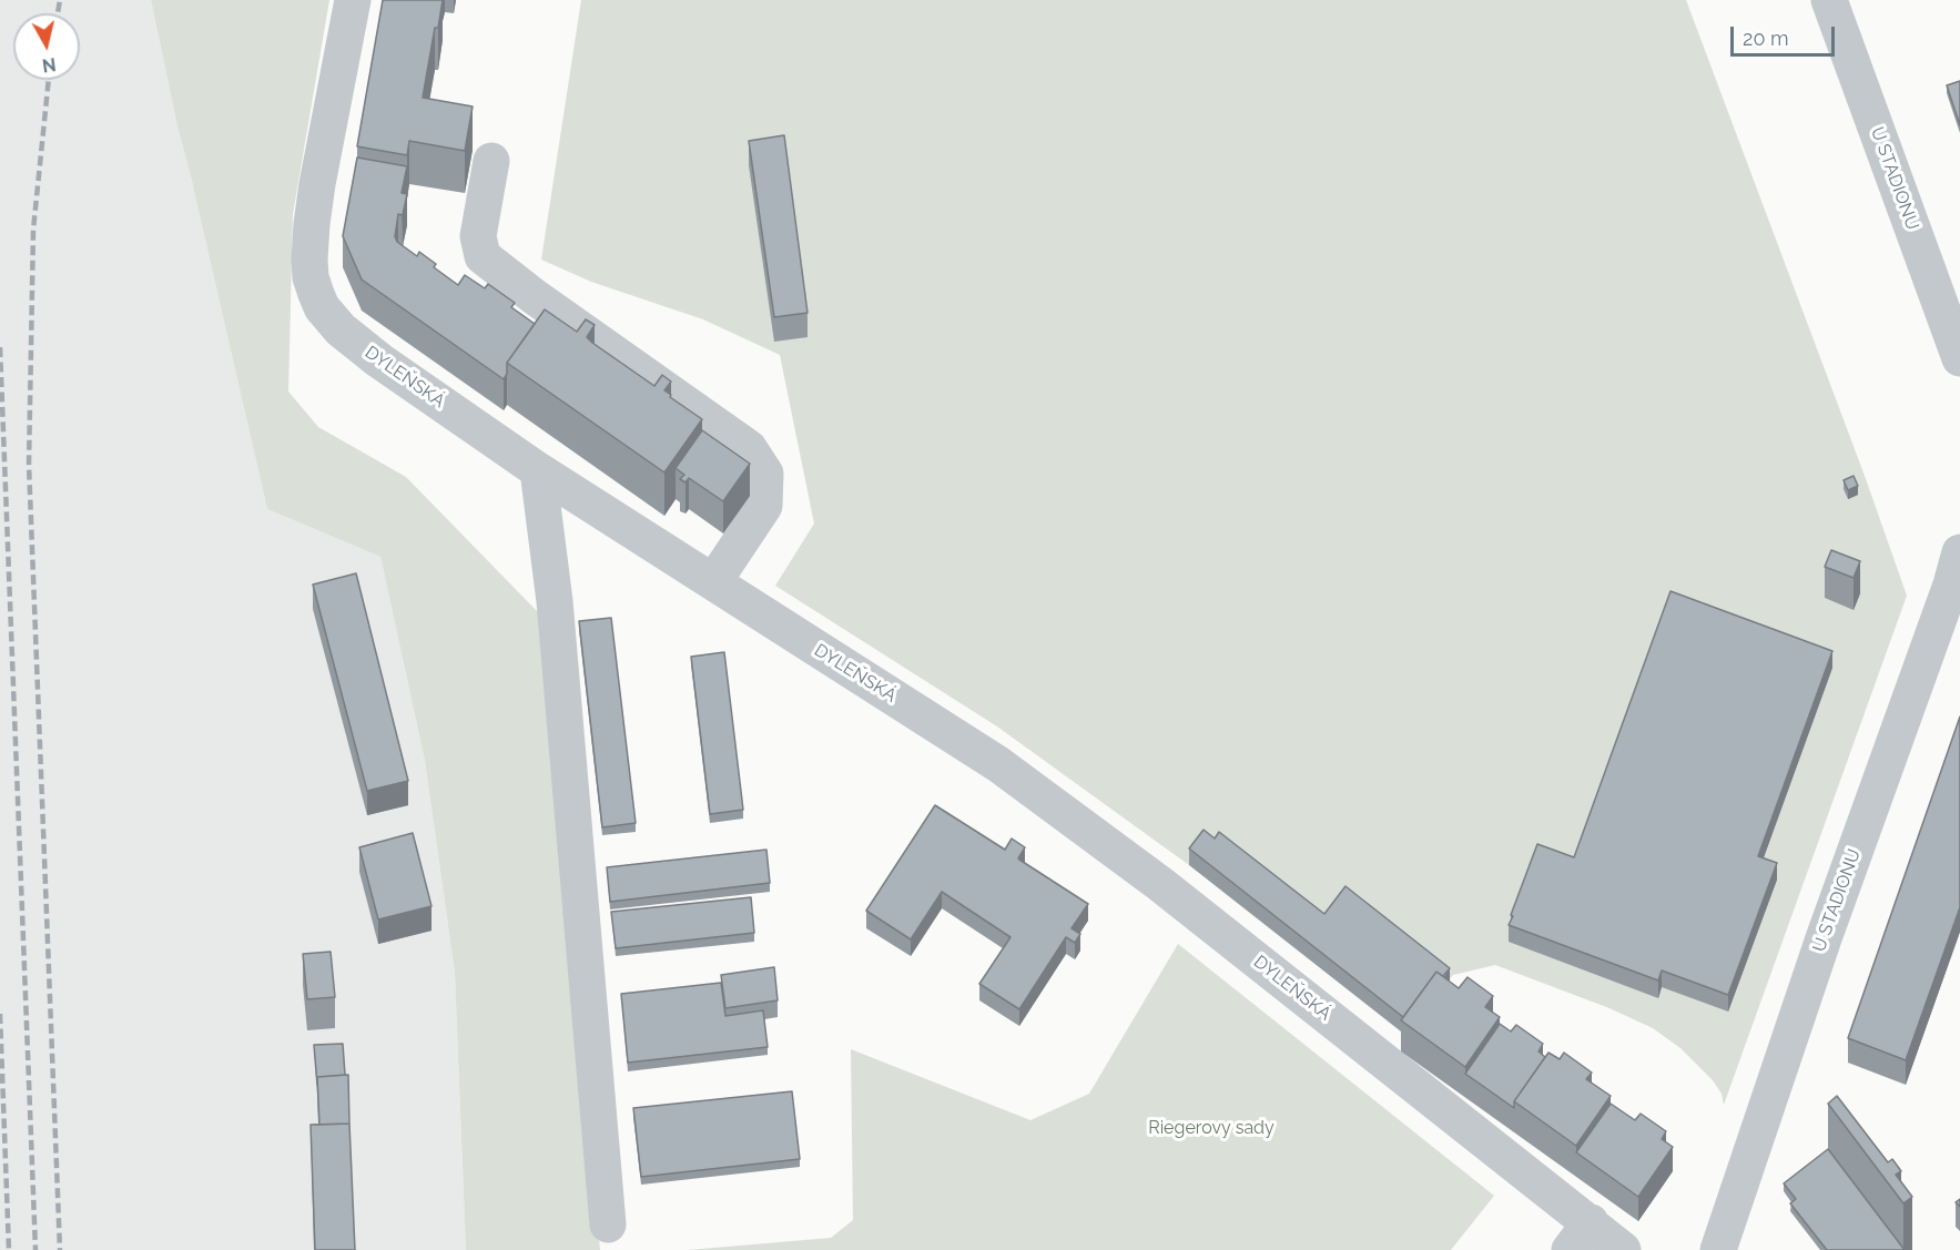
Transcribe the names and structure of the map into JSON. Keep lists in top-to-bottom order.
{
  "streets": {
    "street": ["U STADIONU", "DYLEŇSKÁ"]
  },
  "parks": ["Riegerovy sady"],
  "scale_bar": "20 m",
  "north": "bottom"
}
